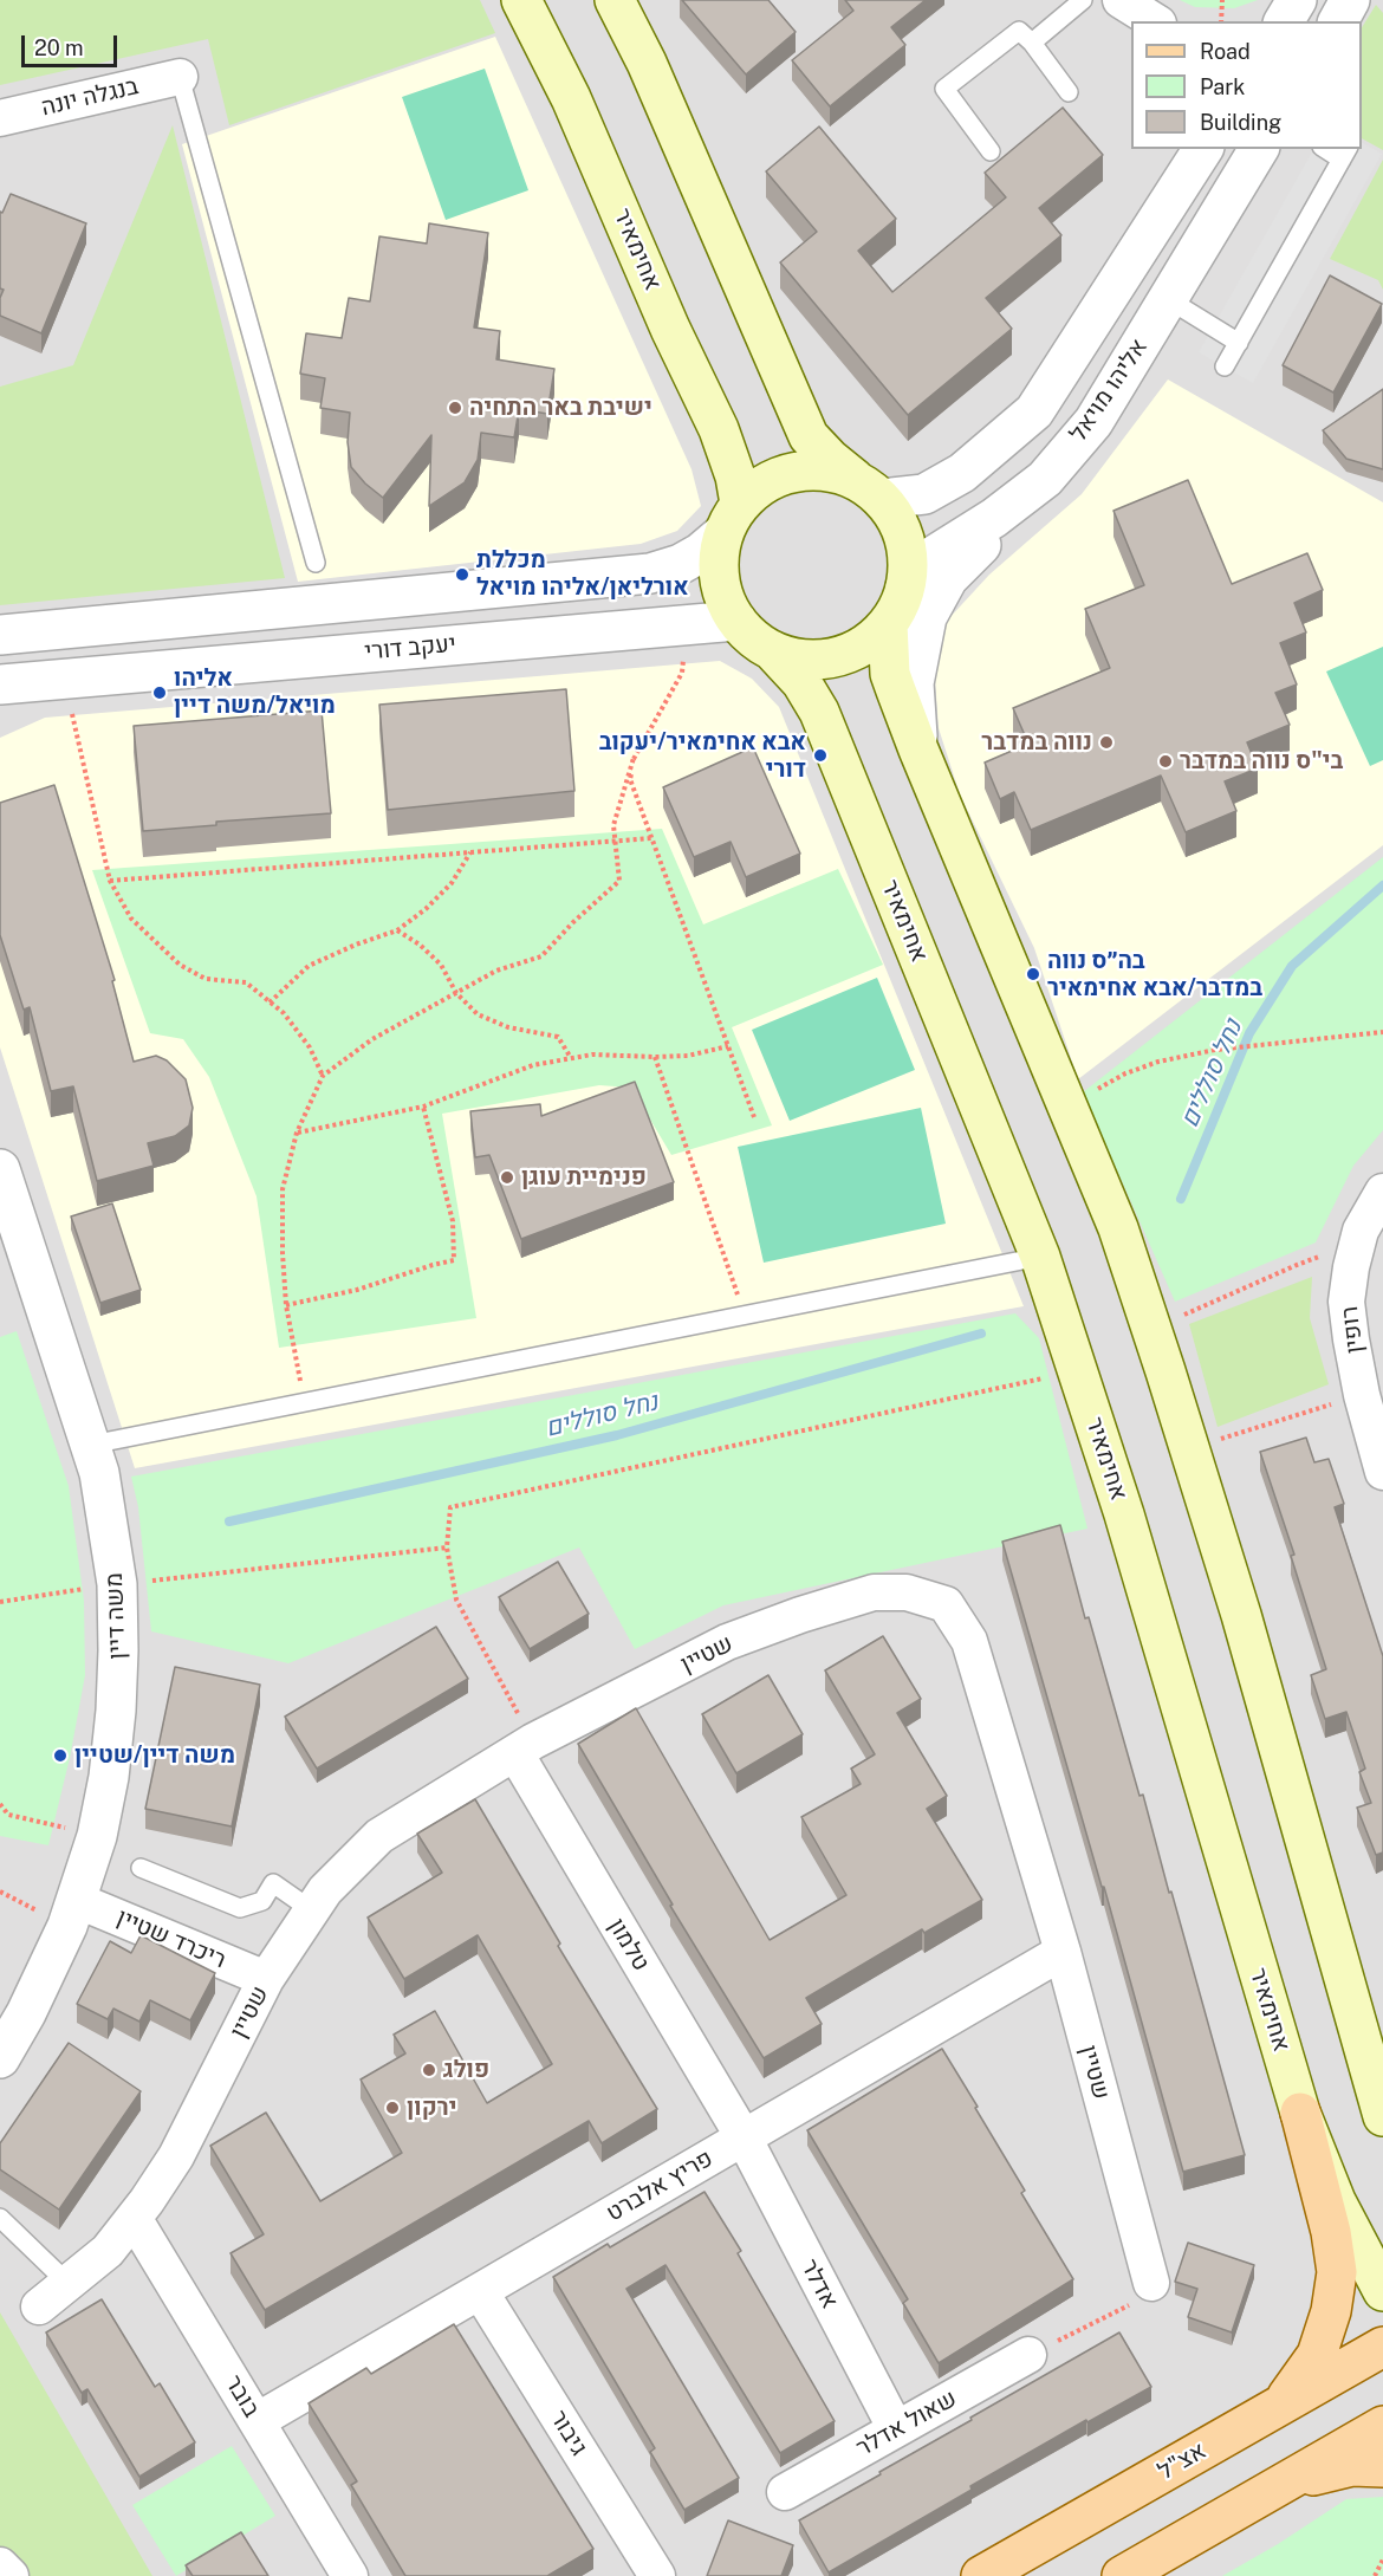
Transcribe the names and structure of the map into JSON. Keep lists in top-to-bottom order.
{
  "streets": {
    "main road": ["אחימאיר", "אצ\"ל"],
    "street": [
      "בנגלה יונה",
      "אליהו מויאל",
      "יעקב דורי",
      "רופין",
      "משה דיין",
      "שטיין",
      "ריכרד שטיין",
      "טלמון",
      "פריץ אלברט",
      "אדלר",
      "בובר",
      "שאול אדלר",
      "גיבור"
    ]
  },
  "crossings": [
    ["אחימאיר", "אליהו מויאל"],
    ["אחימאיר", "יעקב דורי"],
    ["אליהו מויאל", "יעקב דורי"],
    ["משה דיין", "ריכרד שטיין"],
    ["שטיין", "ריכרד שטיין"],
    ["שטיין", "טלמון"],
    ["שטיין", "פריץ אלברט"],
    ["שטיין", "בובר"],
    ["טלמון", "פריץ אלברט"],
    ["טלמון", "אדלר"],
    ["פריץ אלברט", "אדלר"],
    ["פריץ אלברט", "בובר"],
    ["פריץ אלברט", "גיבור"],
    ["אדלר", "שאול אדלר"]
  ],
  "water": ["נחל סוללים"],
  "places": [
    "ישיבת באר התחיה",
    "מכללת אורליאן/אליהו מויאל",
    "אליהו מויאל/משה דיין",
    "נווה במדבר",
    "אבא אחימאיר/יעקוב דורי",
    "בי\"ס נווה במדבר",
    "בה״ס נווה במדבר/אבא אחימאיר",
    "פנימיית עוגן",
    "משה דיין/שטיין",
    "פולג",
    "ירקון"
  ],
  "legend": ["Road", "Park", "Building"],
  "scale_bar": "20 m"
}
